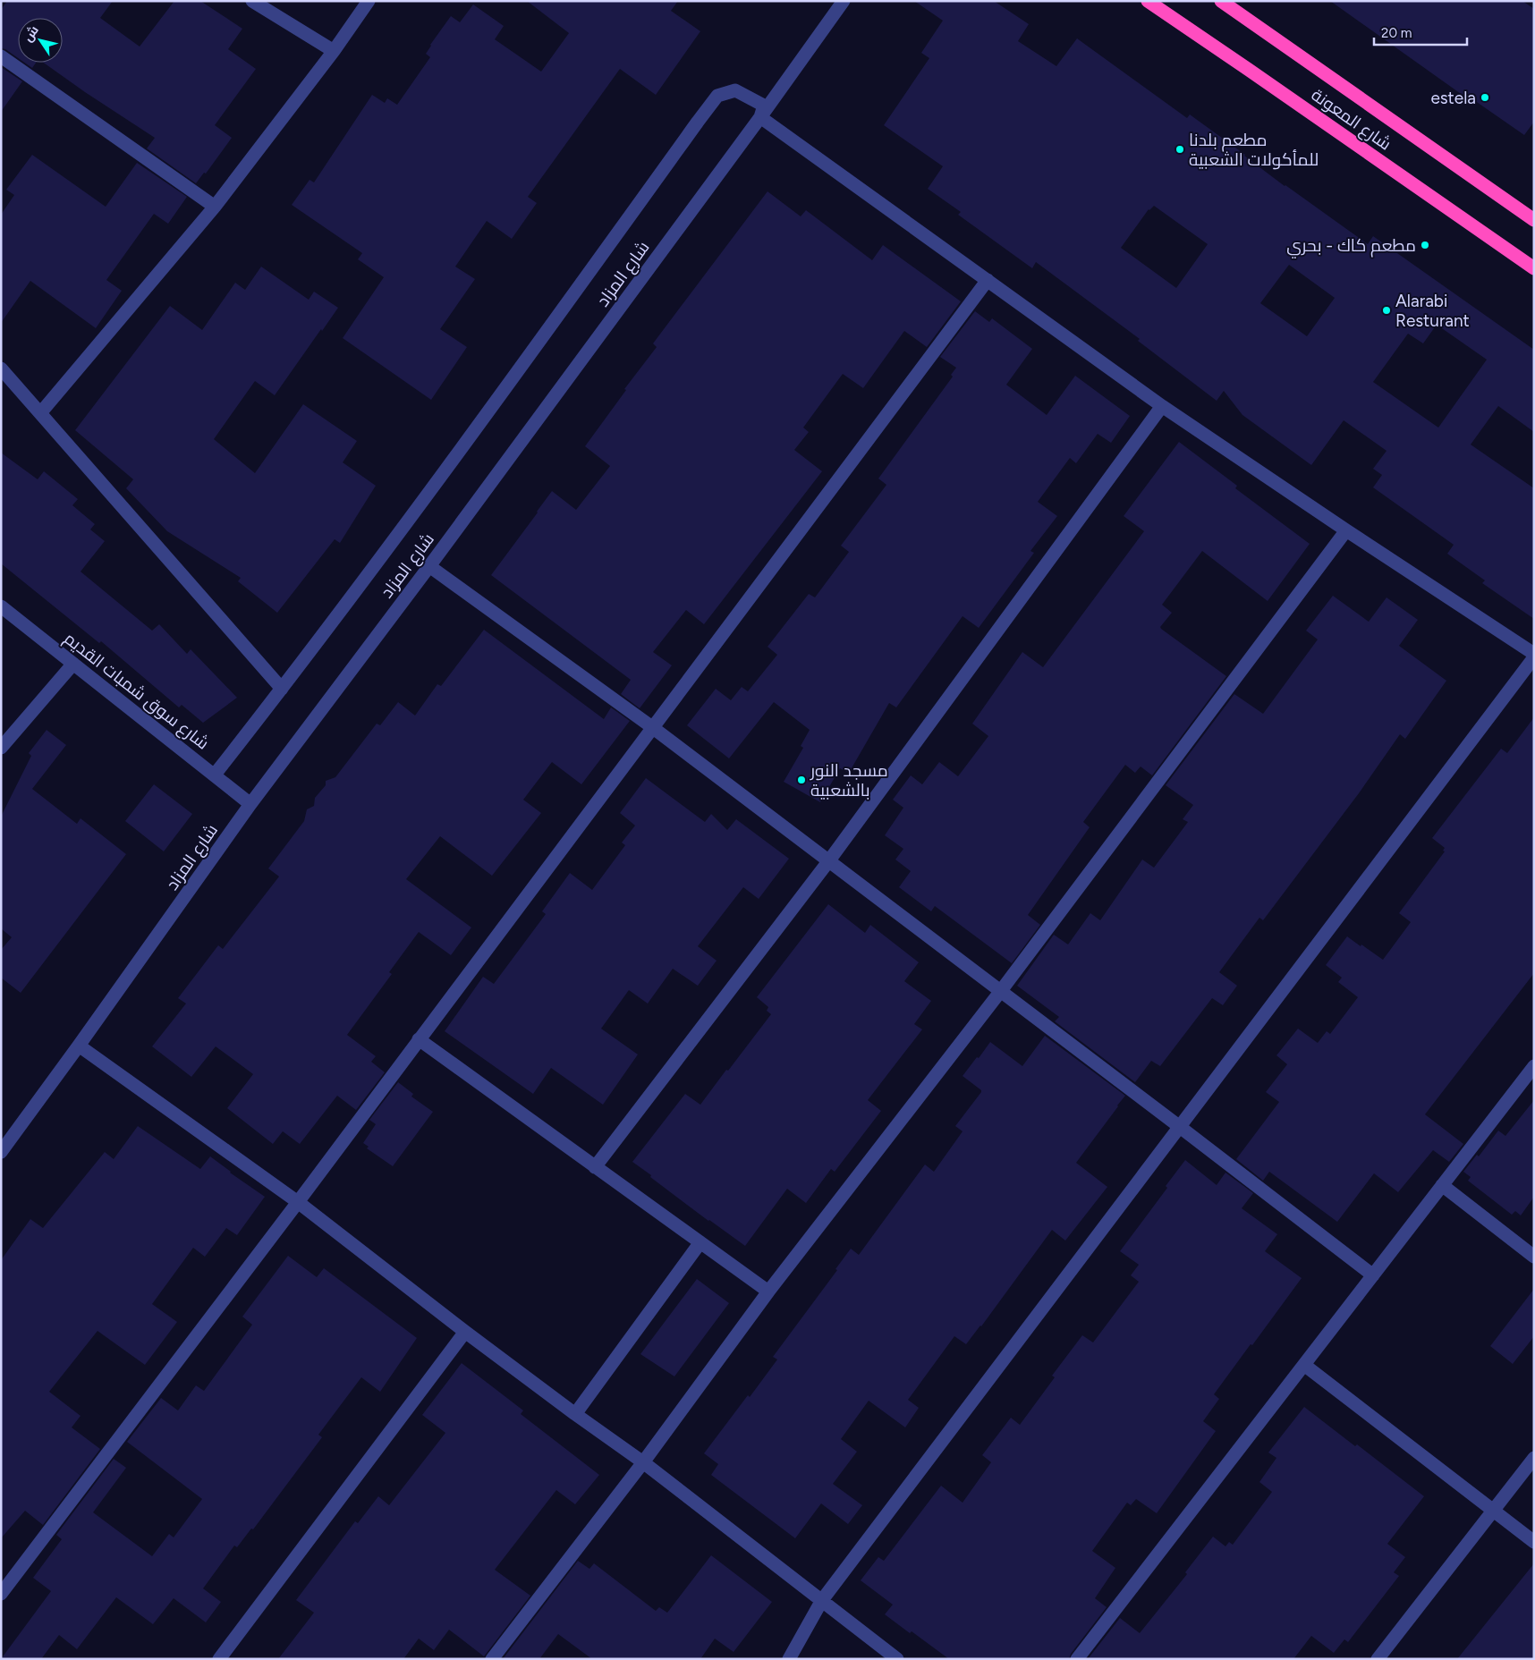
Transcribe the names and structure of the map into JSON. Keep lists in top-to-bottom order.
{
  "streets": {
    "highway": ["شارع المعونة"],
    "street": ["شارع المزاد", "شارع سوق شمبات القديم"]
  },
  "crossings": [
    ["شارع المزاد", "شارع سوق شمبات القديم"]
  ],
  "places": [
    "estela",
    "مطعم بلدنا للمأكولات الشعبية",
    "مطعم كاك - بحري",
    "Alarabi Resturant",
    "مسجد النور بالشعبية"
  ],
  "scale_bar": "20 m",
  "north": "top left"
}
